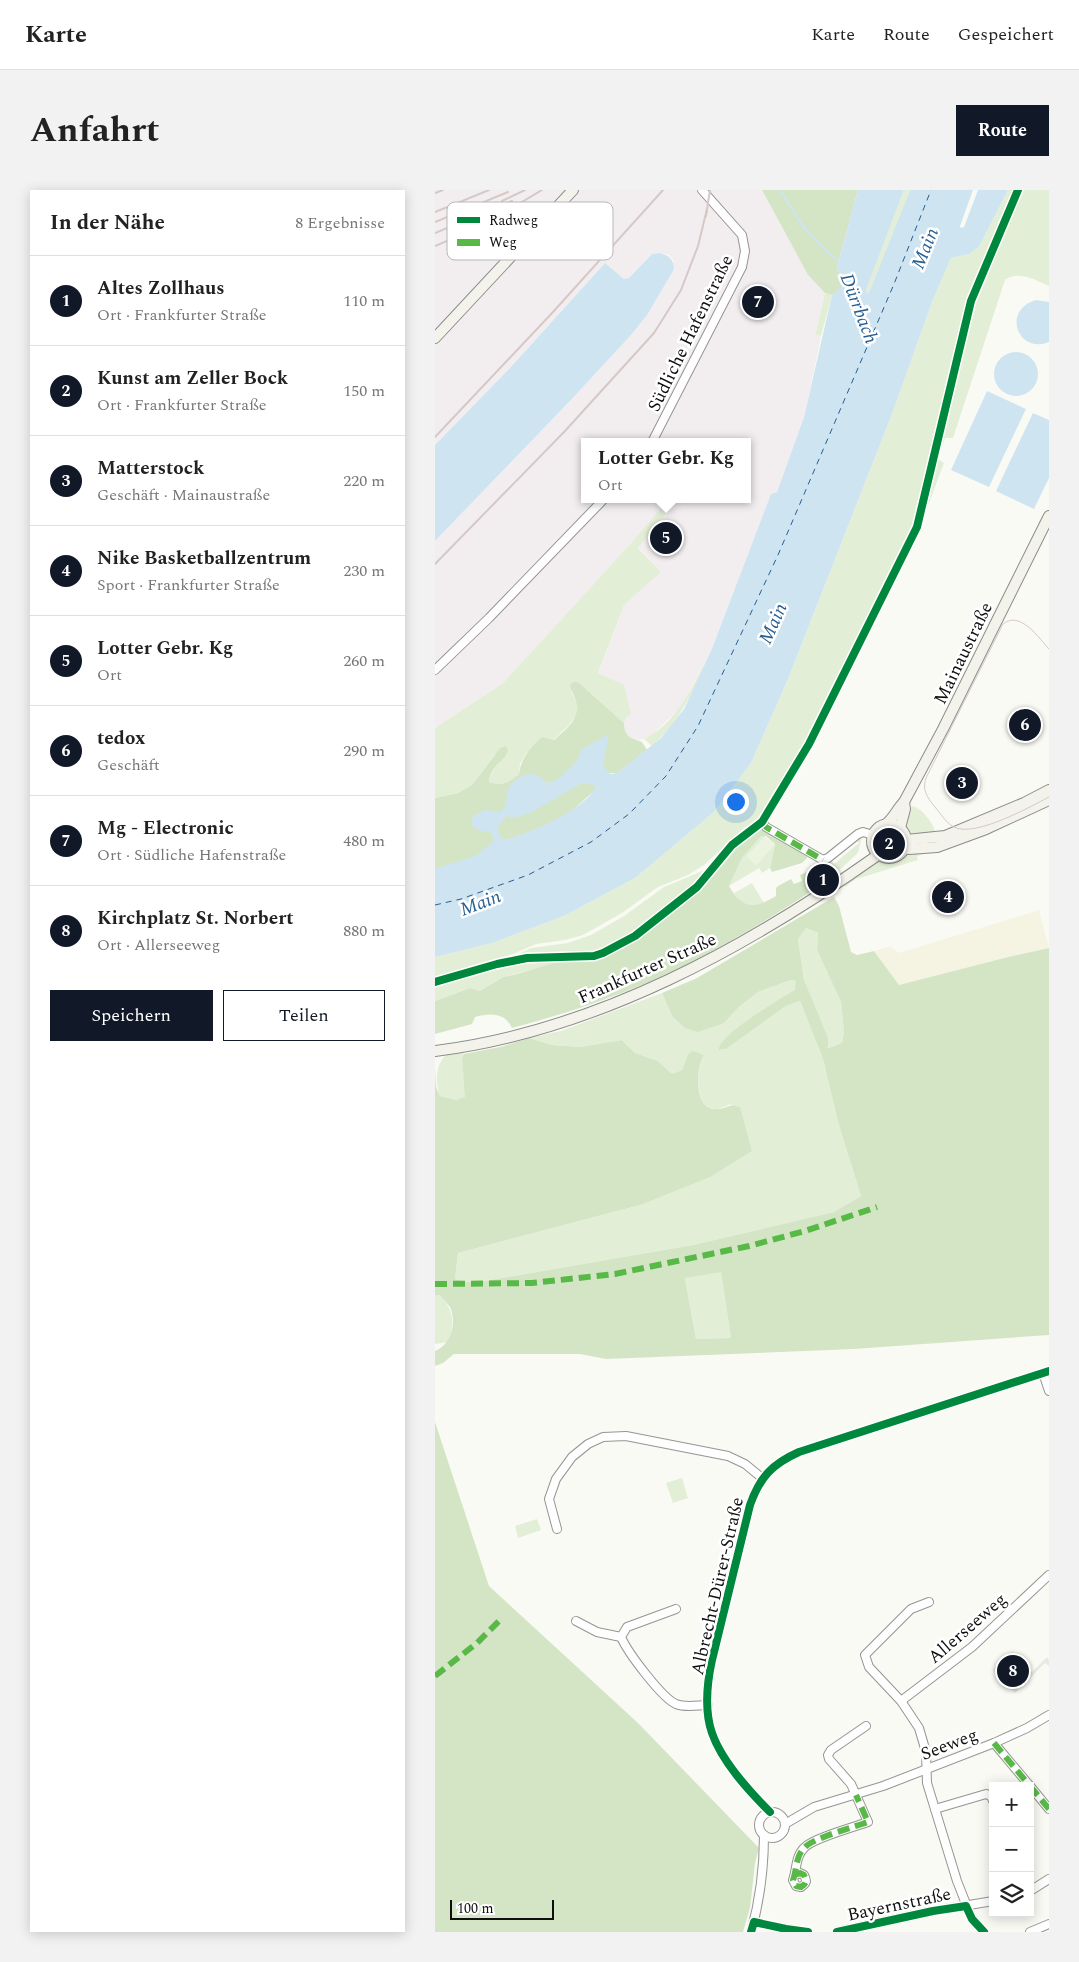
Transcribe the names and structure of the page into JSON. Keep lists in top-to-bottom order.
{
  "streets": {
    "main road": ["Mainaustraße", "Frankfurter Straße"],
    "street": [
      "Südliche Hafenstraße",
      "Albrecht-Dürer-Straße",
      "Allerseeweg",
      "Seeweg",
      "Bayernstraße"
    ]
  },
  "crossings": [
    ["Mainaustraße", "Frankfurter Straße"],
    ["Albrecht-Dürer-Straße", "Seeweg"]
  ],
  "water": ["Main", "Dürrbach"],
  "legend": ["Radweg", "Weg"],
  "scale_bar": "100 m",
  "page": {
    "header": "Karte",
    "nav": ["Karte", "Route", "Gespeichert"],
    "title": "Anfahrt",
    "buttons": [
      "Route",
      ["Speichern", "Teilen"]
    ],
    "heading": ["In der Nähe", "8 Ergebnisse"],
    "list": [
      {
        "mark": "1",
        "name": "Altes Zollhaus",
        "note": "Ort · Frankfurter Straße",
        "value": "110 m"
      },
      {
        "mark": "2",
        "name": "Kunst am Zeller Bock",
        "note": "Ort · Frankfurter Straße",
        "value": "150 m"
      },
      {
        "mark": "3",
        "name": "Matterstock",
        "note": "Geschäft · Mainaustraße",
        "value": "220 m"
      },
      {
        "mark": "4",
        "name": "Nike Basketballzentrum",
        "note": "Sport · Frankfurter Straße",
        "value": "230 m"
      },
      {
        "mark": "5",
        "name": "Lotter Gebr. Kg",
        "note": "Ort",
        "value": "260 m"
      },
      {
        "mark": "6",
        "name": "tedox",
        "note": "Geschäft",
        "value": "290 m"
      },
      {
        "mark": "7",
        "name": "Mg - Electronic",
        "note": "Ort · Südliche Hafenstraße",
        "value": "480 m"
      },
      {
        "mark": "8",
        "name": "Kirchplatz St. Norbert",
        "note": "Ort · Allerseeweg",
        "value": "880 m"
      }
    ],
    "pins": [
      "7",
      "5",
      "6",
      "3",
      "2",
      "1",
      "4",
      "8"
    ],
    "popup": ["Lotter Gebr. Kg", "Ort"],
    "map_buttons": ["+", "−"],
    "scale": "100 m"
  }
}
